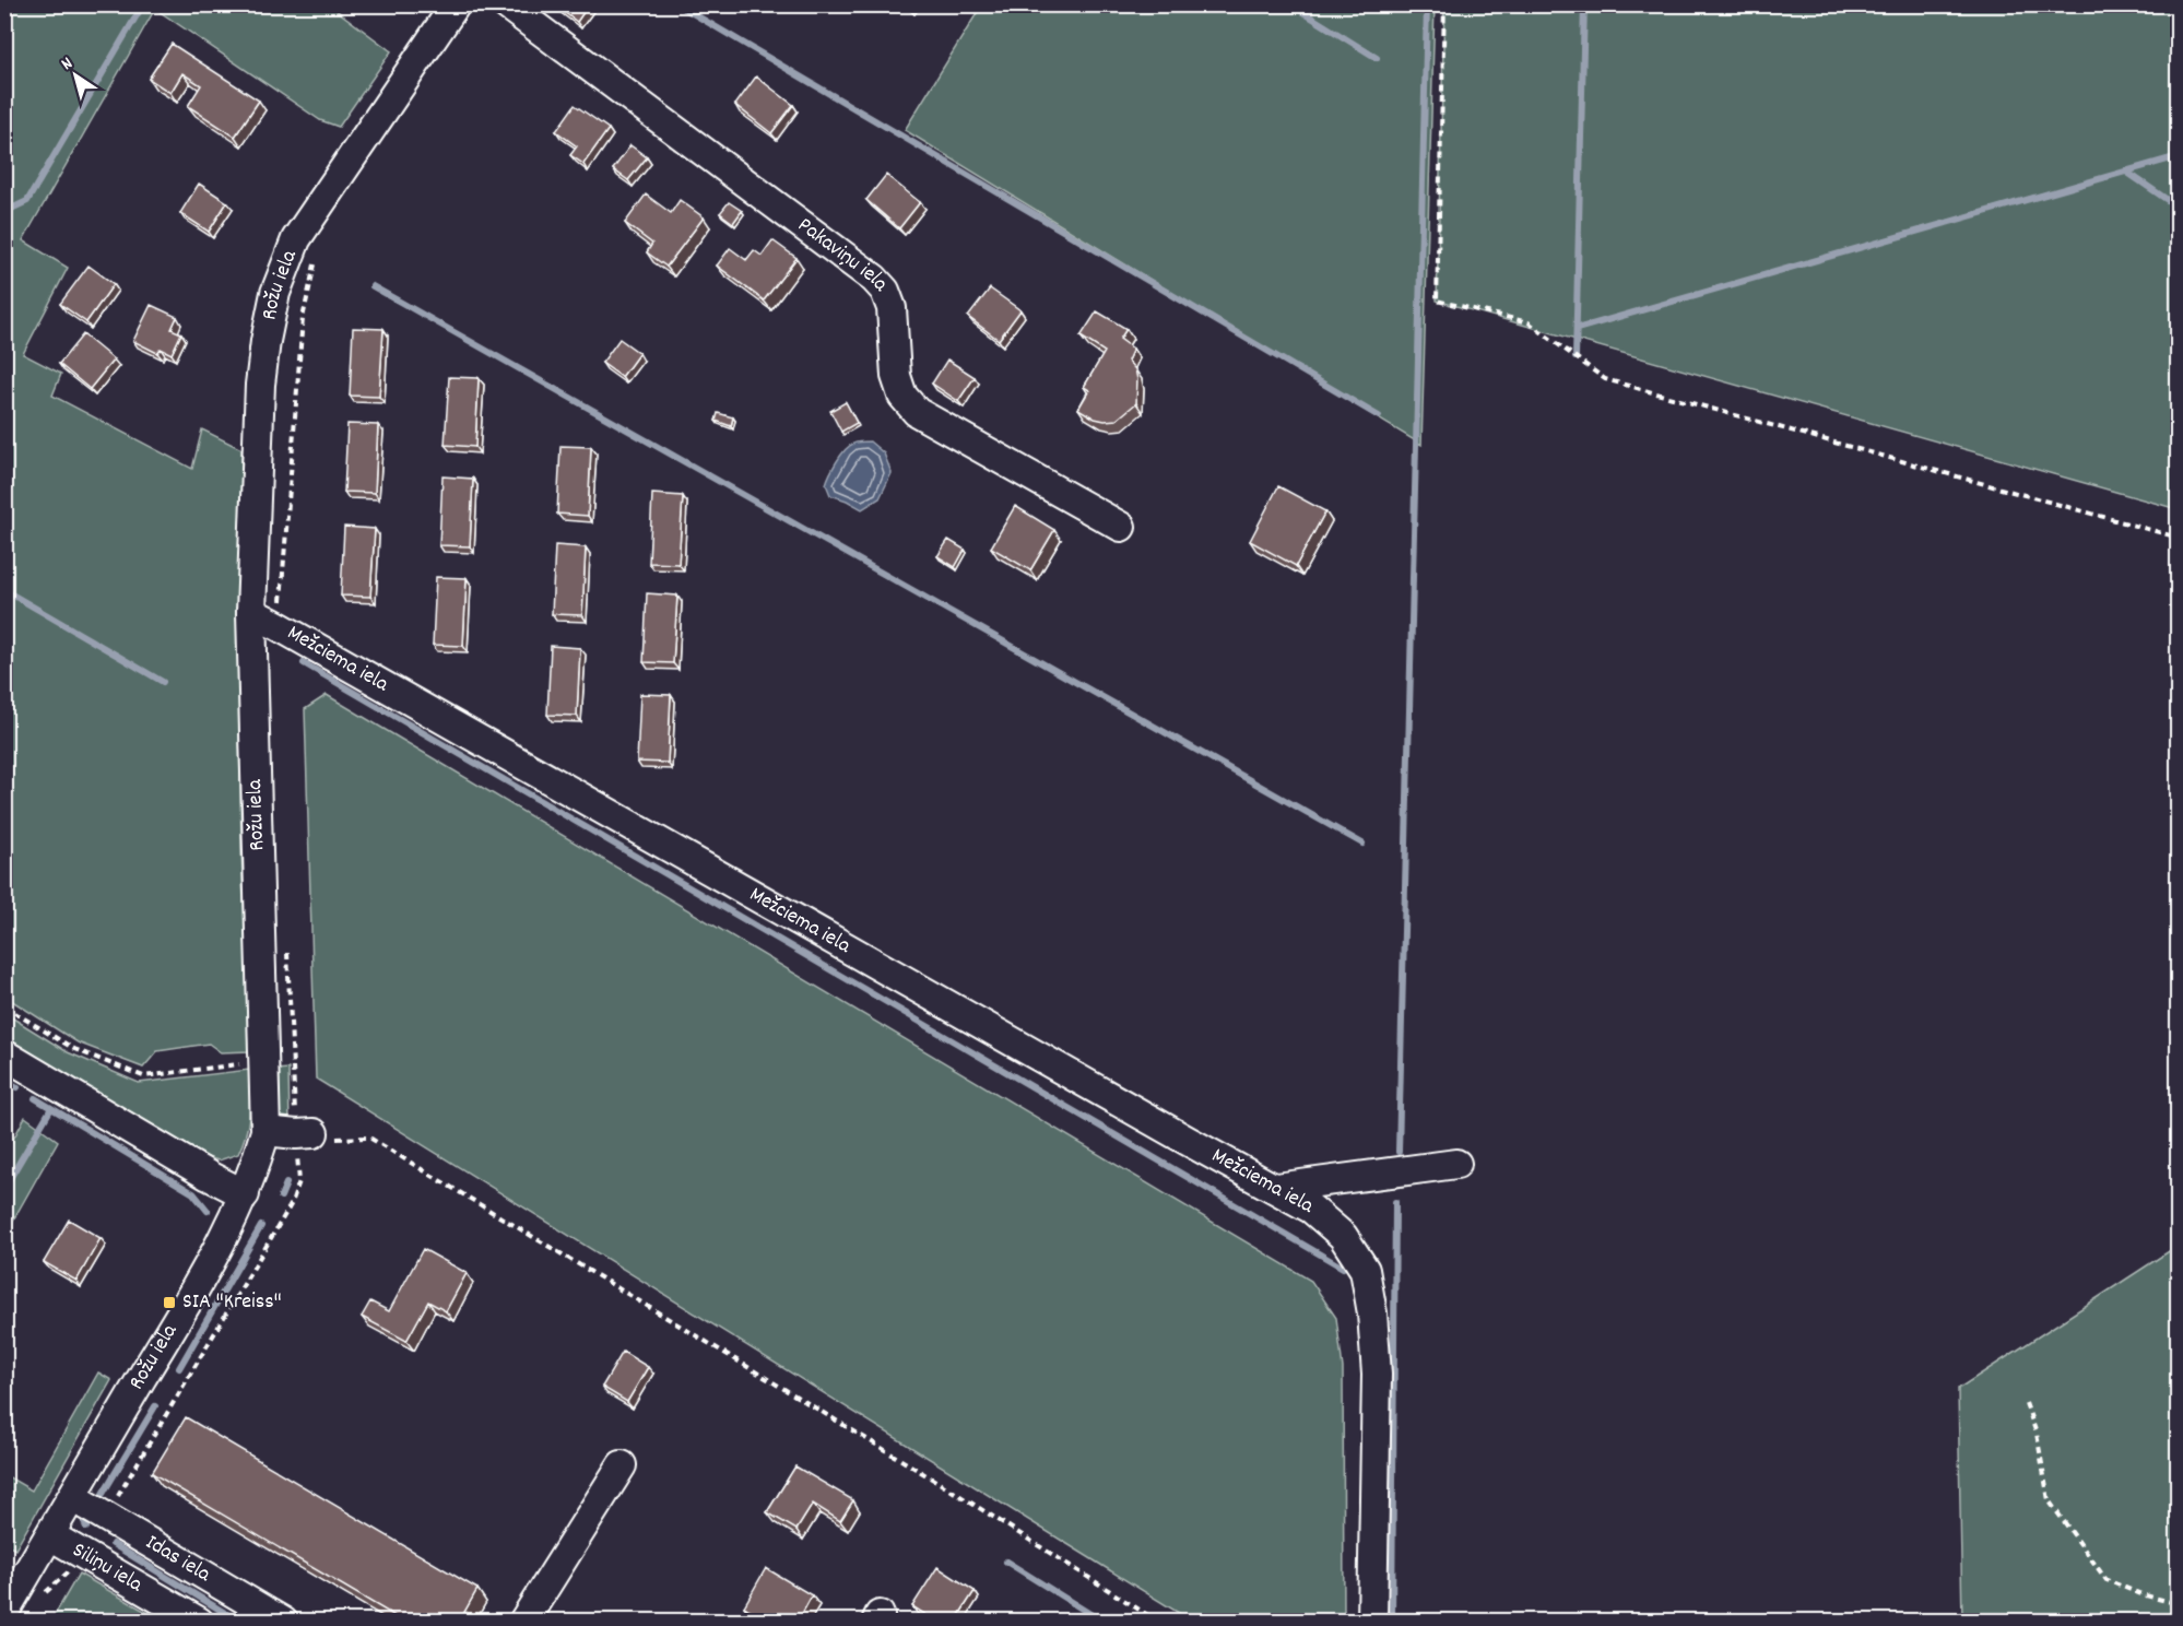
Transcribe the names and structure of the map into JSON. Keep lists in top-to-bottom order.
{
  "streets": {
    "street": [
      "Pakaviņu iela",
      "Rožu iela",
      "Mežciema iela",
      "Idas iela",
      "Siliņu iela"
    ]
  },
  "crossings": [
    ["Rožu iela", "Mežciema iela"],
    ["Rožu iela", "Idas iela"],
    ["Rožu iela", "Siliņu iela"]
  ],
  "places": {
    "transit": ["SIA \"Kreiss\""]
  },
  "north": "top left"
}
